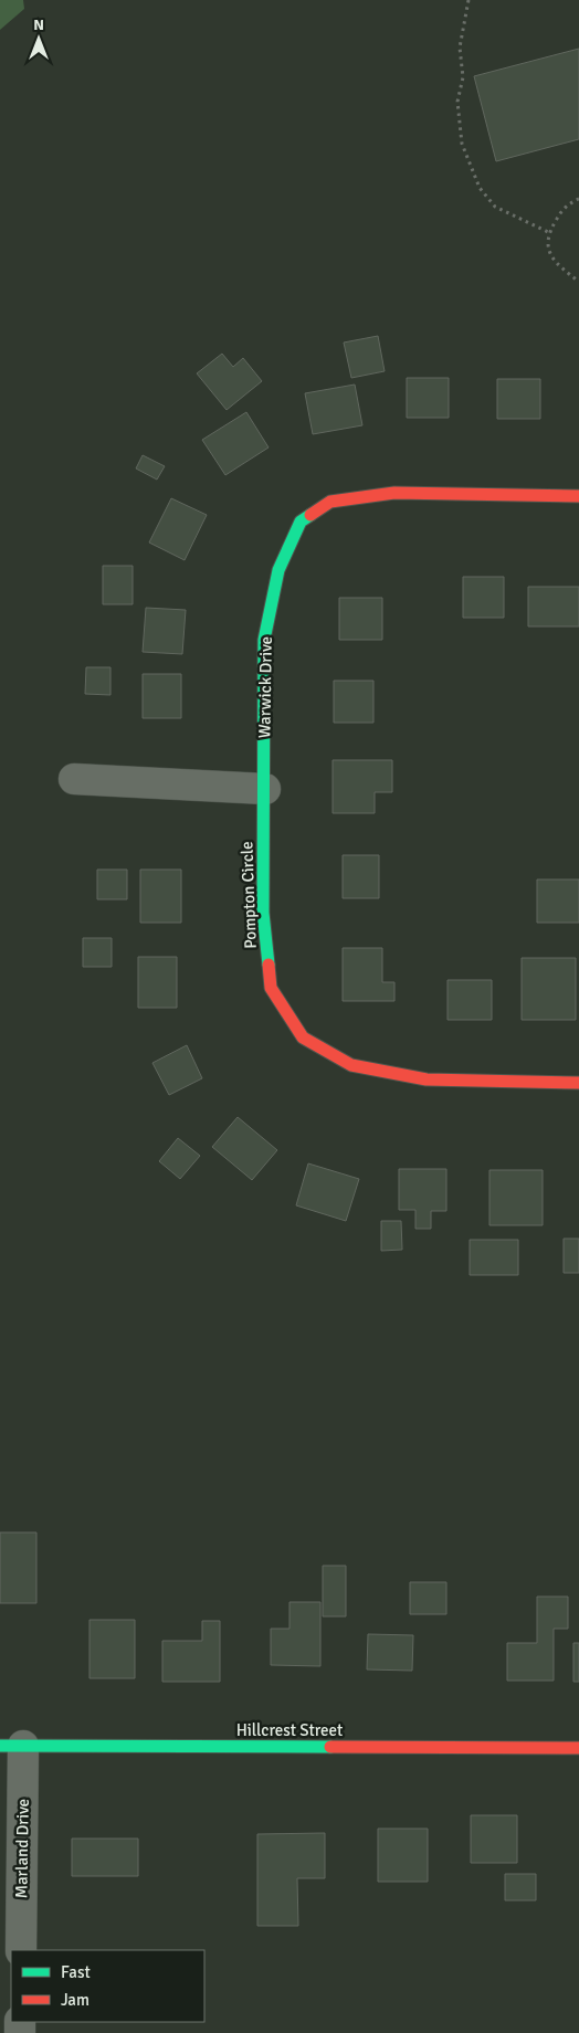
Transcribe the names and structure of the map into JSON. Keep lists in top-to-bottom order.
{
  "streets": {
    "street": [
      "Warwick Drive",
      "Pompton Circle",
      "Hillcrest Street",
      "Marland Drive"
    ]
  },
  "crossings": [
    ["Warwick Drive", "Pompton Circle"],
    ["Hillcrest Street", "Marland Drive"]
  ],
  "legend": ["Fast", "Jam"],
  "north": "top"
}
